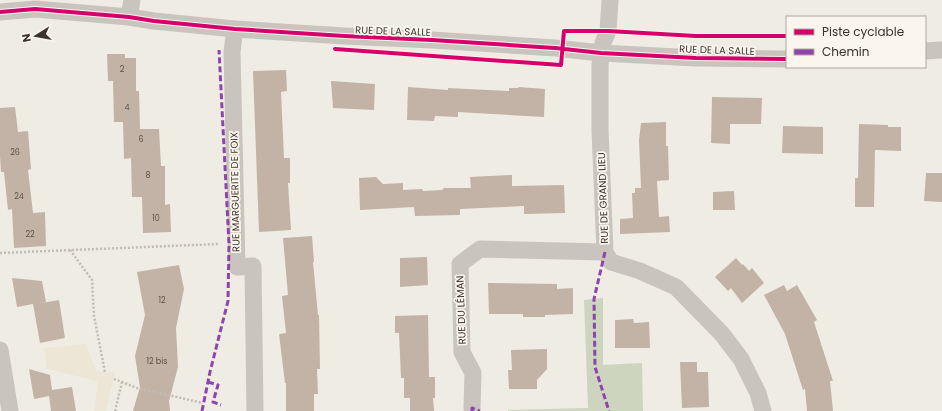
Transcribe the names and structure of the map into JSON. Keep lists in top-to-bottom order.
{
  "streets": {
    "street": [
      "RUE DE LA SALLE",
      "RUE MARGUERITE DE FOIX",
      "RUE DE GRAND LIEU",
      "RUE DU LÉMAN"
    ]
  },
  "crossings": [
    ["RUE DE LA SALLE", "RUE MARGUERITE DE FOIX"],
    ["RUE DE LA SALLE", "RUE DE GRAND LIEU"],
    ["RUE DE GRAND LIEU", "RUE DU LÉMAN"]
  ],
  "house_numbers": [
    "2",
    "4",
    "6",
    "26",
    "8",
    "24",
    "10",
    "22",
    "12",
    "12 bis"
  ],
  "legend": ["Piste cyclable", "Chemin"],
  "north": "left"
}
